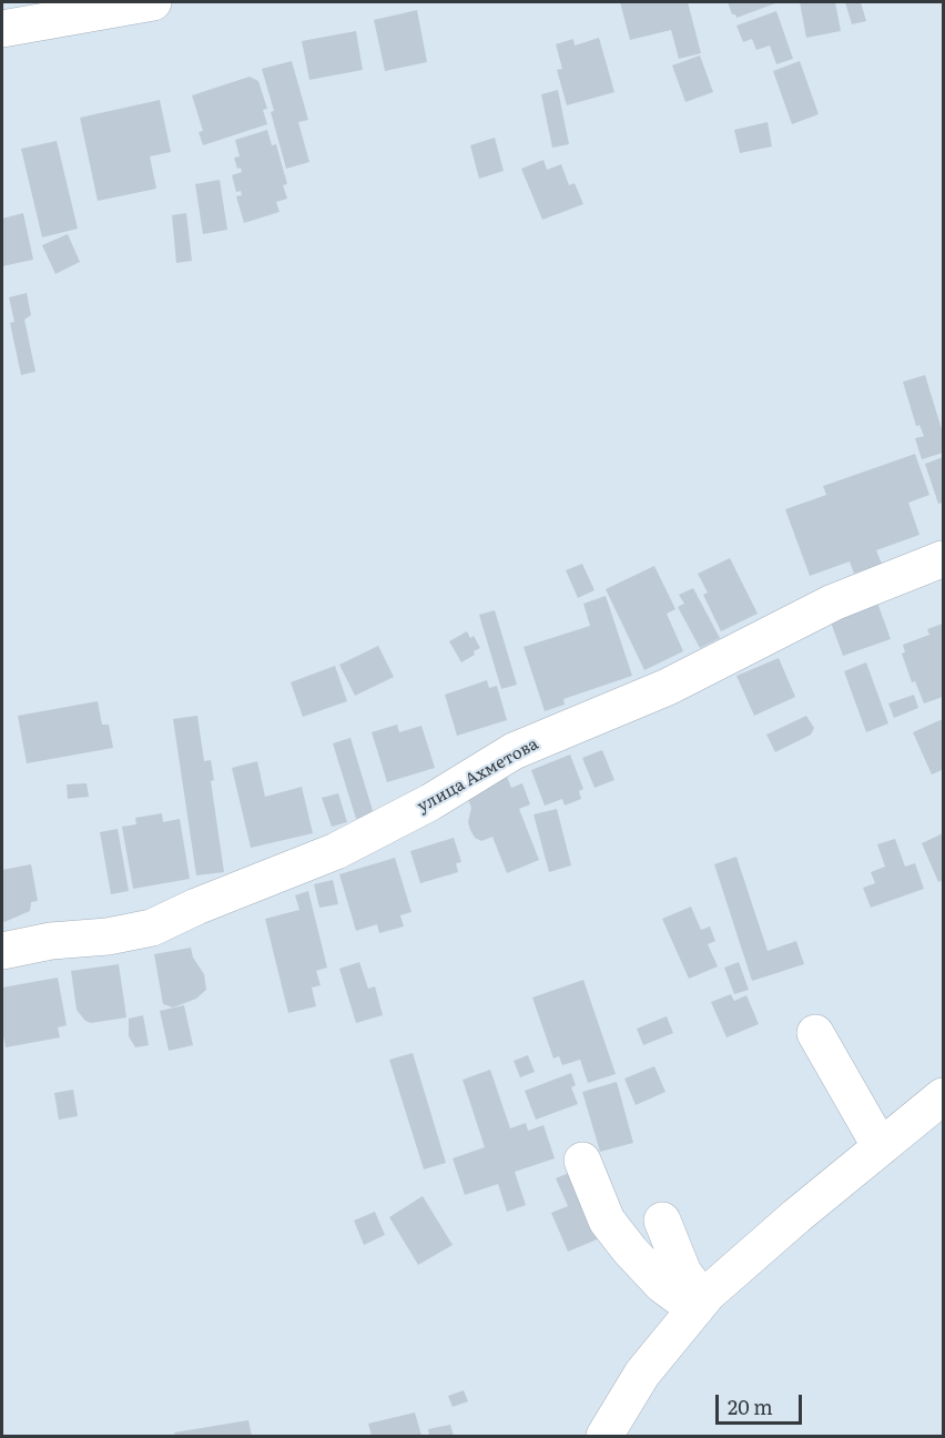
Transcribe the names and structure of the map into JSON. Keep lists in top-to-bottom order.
{
  "streets": {
    "street": ["улица Ахметова"]
  },
  "scale_bar": "20 m"
}
